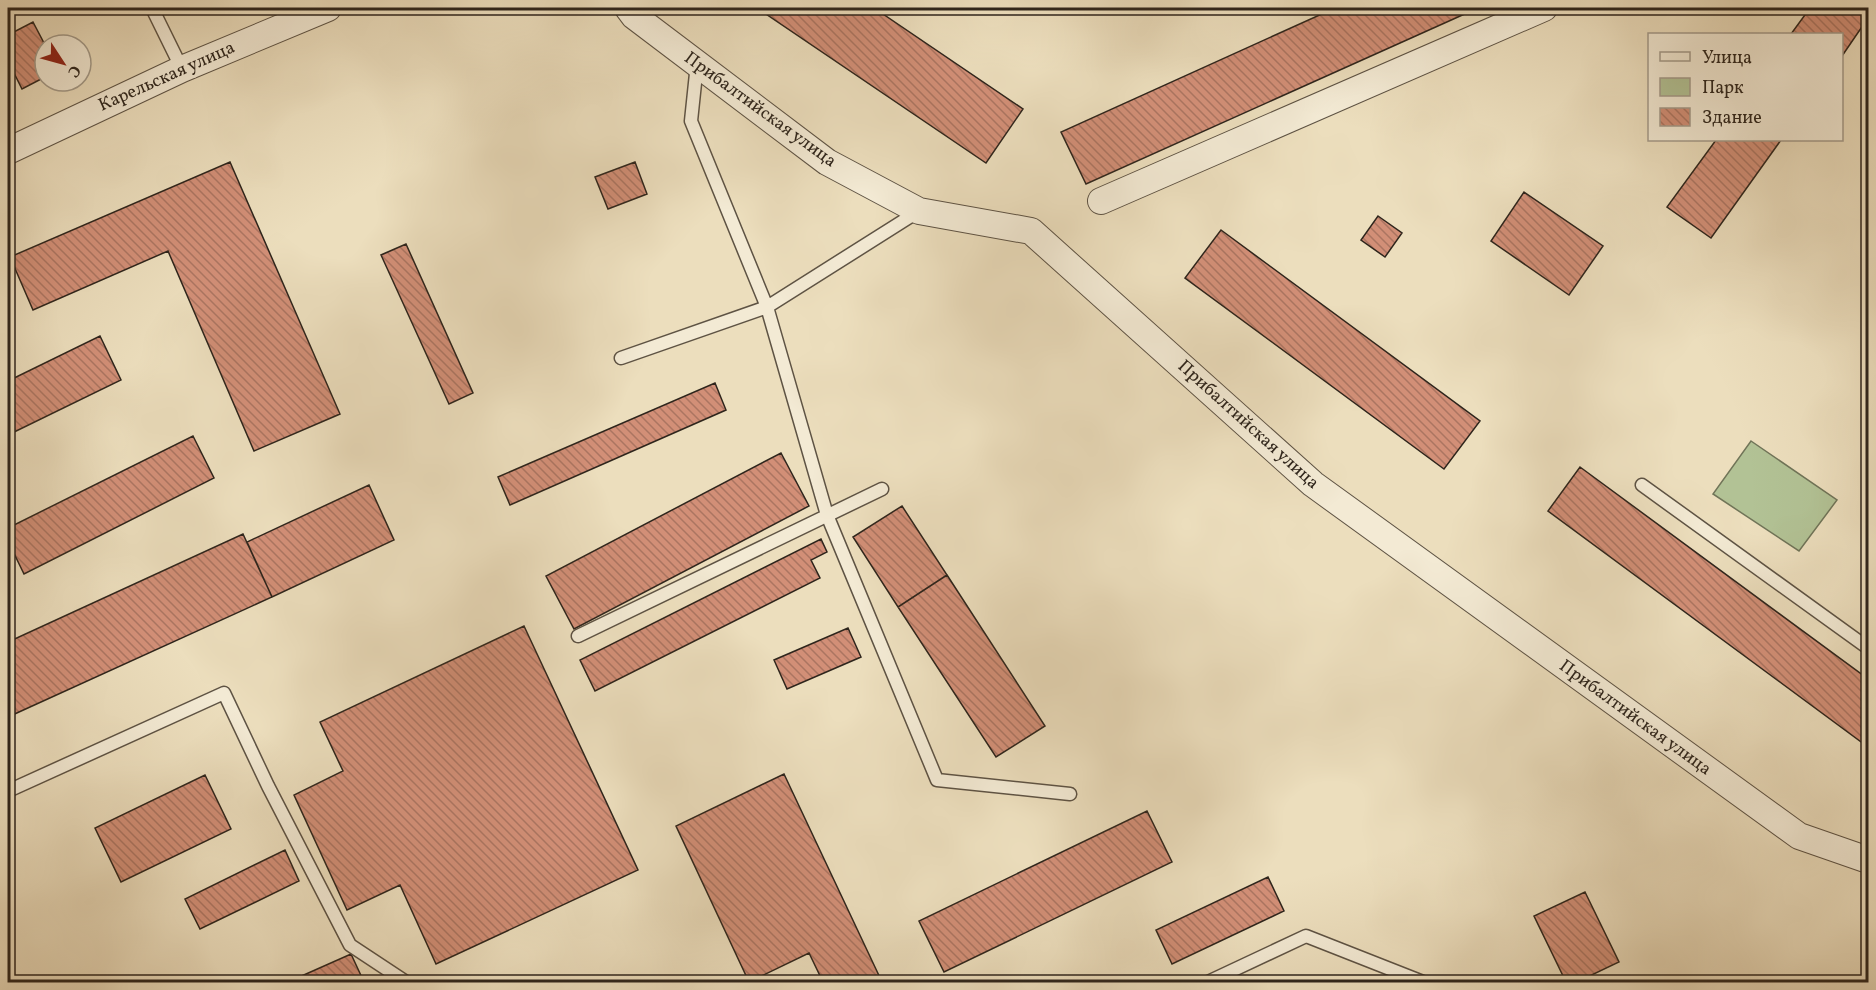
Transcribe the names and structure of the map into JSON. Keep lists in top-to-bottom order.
{
  "streets": {
    "street": ["Карельская улица", "Прибалтийская улица"]
  },
  "legend": ["Улица", "Парк", "Здание"],
  "north": "bottom right"
}
